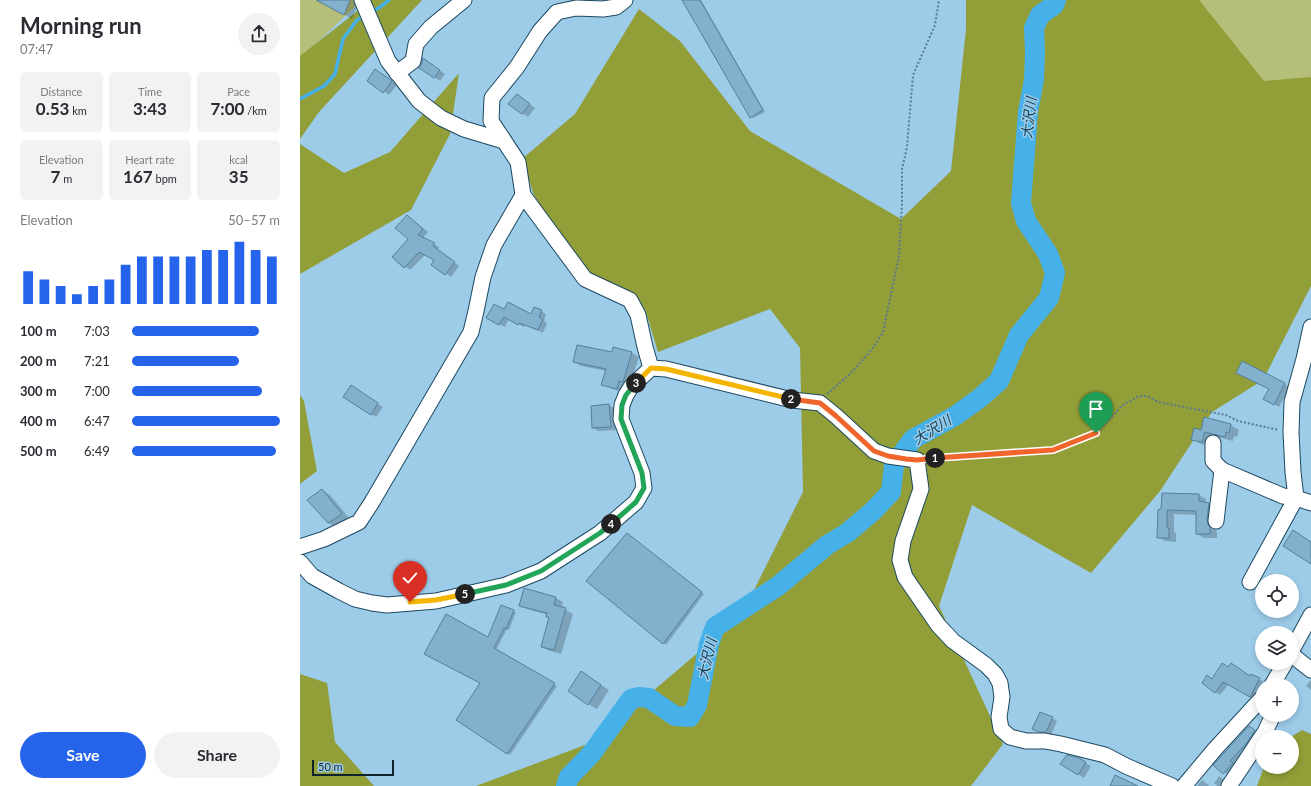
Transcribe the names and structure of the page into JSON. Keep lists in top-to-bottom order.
{
  "water": ["大沢川"],
  "scale_bar": "50 m",
  "page": {
    "heading": ["Morning run", "07:47"],
    "stats": [
      ["Distance", "0.53 km"],
      ["Time", "3:43"],
      ["Pace", "7:00 /km"],
      ["Elevation", "7 m"],
      ["Heart rate", "167 bpm"],
      ["kcal", "35"]
    ],
    "chart": ["Elevation", "50–57 m"],
    "list": [
      {
        "name": "100 m",
        "note": "7:03"
      },
      {
        "name": "200 m",
        "note": "7:21"
      },
      {
        "name": "300 m",
        "note": "7:00"
      },
      {
        "name": "400 m",
        "note": "6:47"
      },
      {
        "name": "500 m",
        "note": "6:49"
      }
    ],
    "pins": [
      "3",
      "2",
      "1",
      "4",
      "5"
    ],
    "map_buttons": ["+", "−"],
    "buttons": ["Save", "Share"],
    "scale": "50 m"
  }
}
